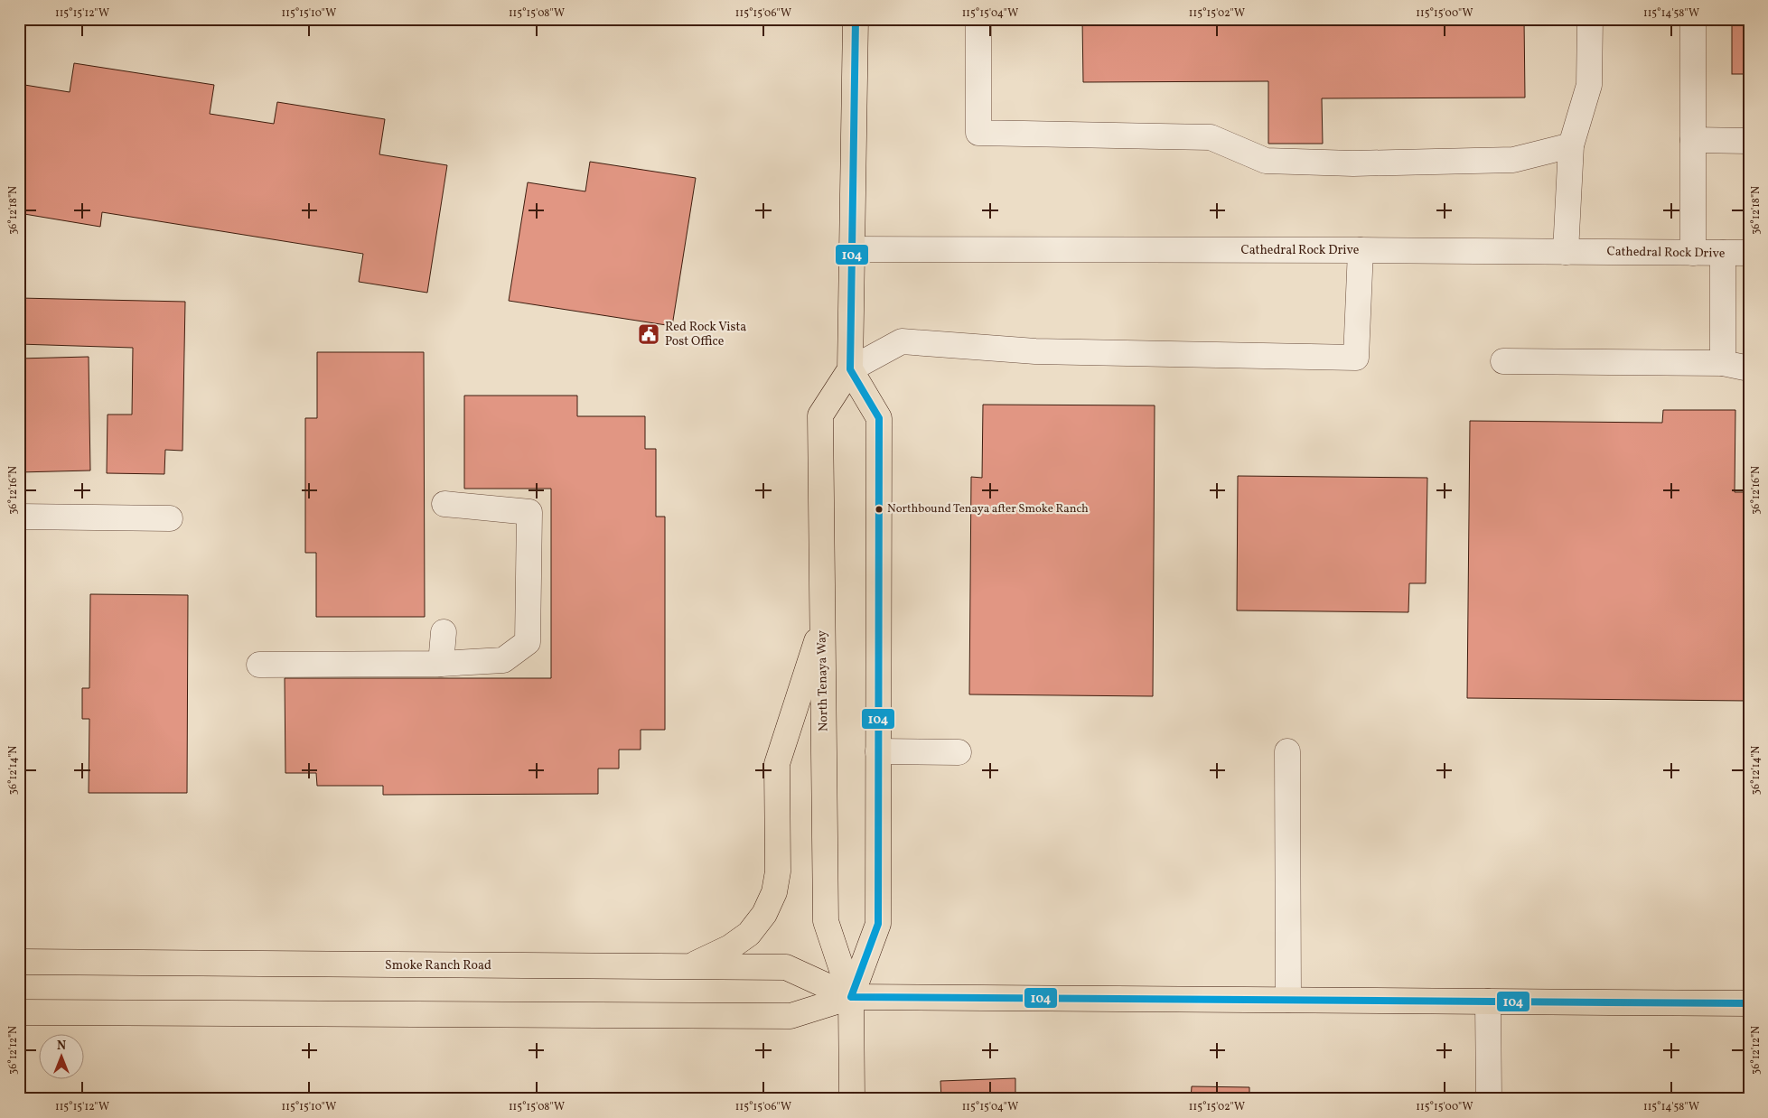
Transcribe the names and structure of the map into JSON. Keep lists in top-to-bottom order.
{
  "streets": {
    "main road": ["North Tenaya Way", "Smoke Ranch Road"],
    "street": ["Cathedral Rock Drive"]
  },
  "crossings": [
    ["North Tenaya Way", "Smoke Ranch Road"]
  ],
  "places": {
    "public building": ["Red Rock Vista Post Office"],
    "other": ["Northbound Tenaya after Smoke Ranch"]
  },
  "lines": ["transit line 104"],
  "north": "top",
  "coordinates": [
    "115°15'12\"W",
    "115°15'10\"W",
    "115°15'08\"W",
    "115°15'06\"W",
    "115°15'04\"W",
    "115°15'02\"W",
    "115°15'00\"W",
    "115°14'58\"W",
    "36°12'18\"N",
    "36°12'16\"N",
    "36°12'14\"N",
    "36°12'12\"N"
  ]
}
